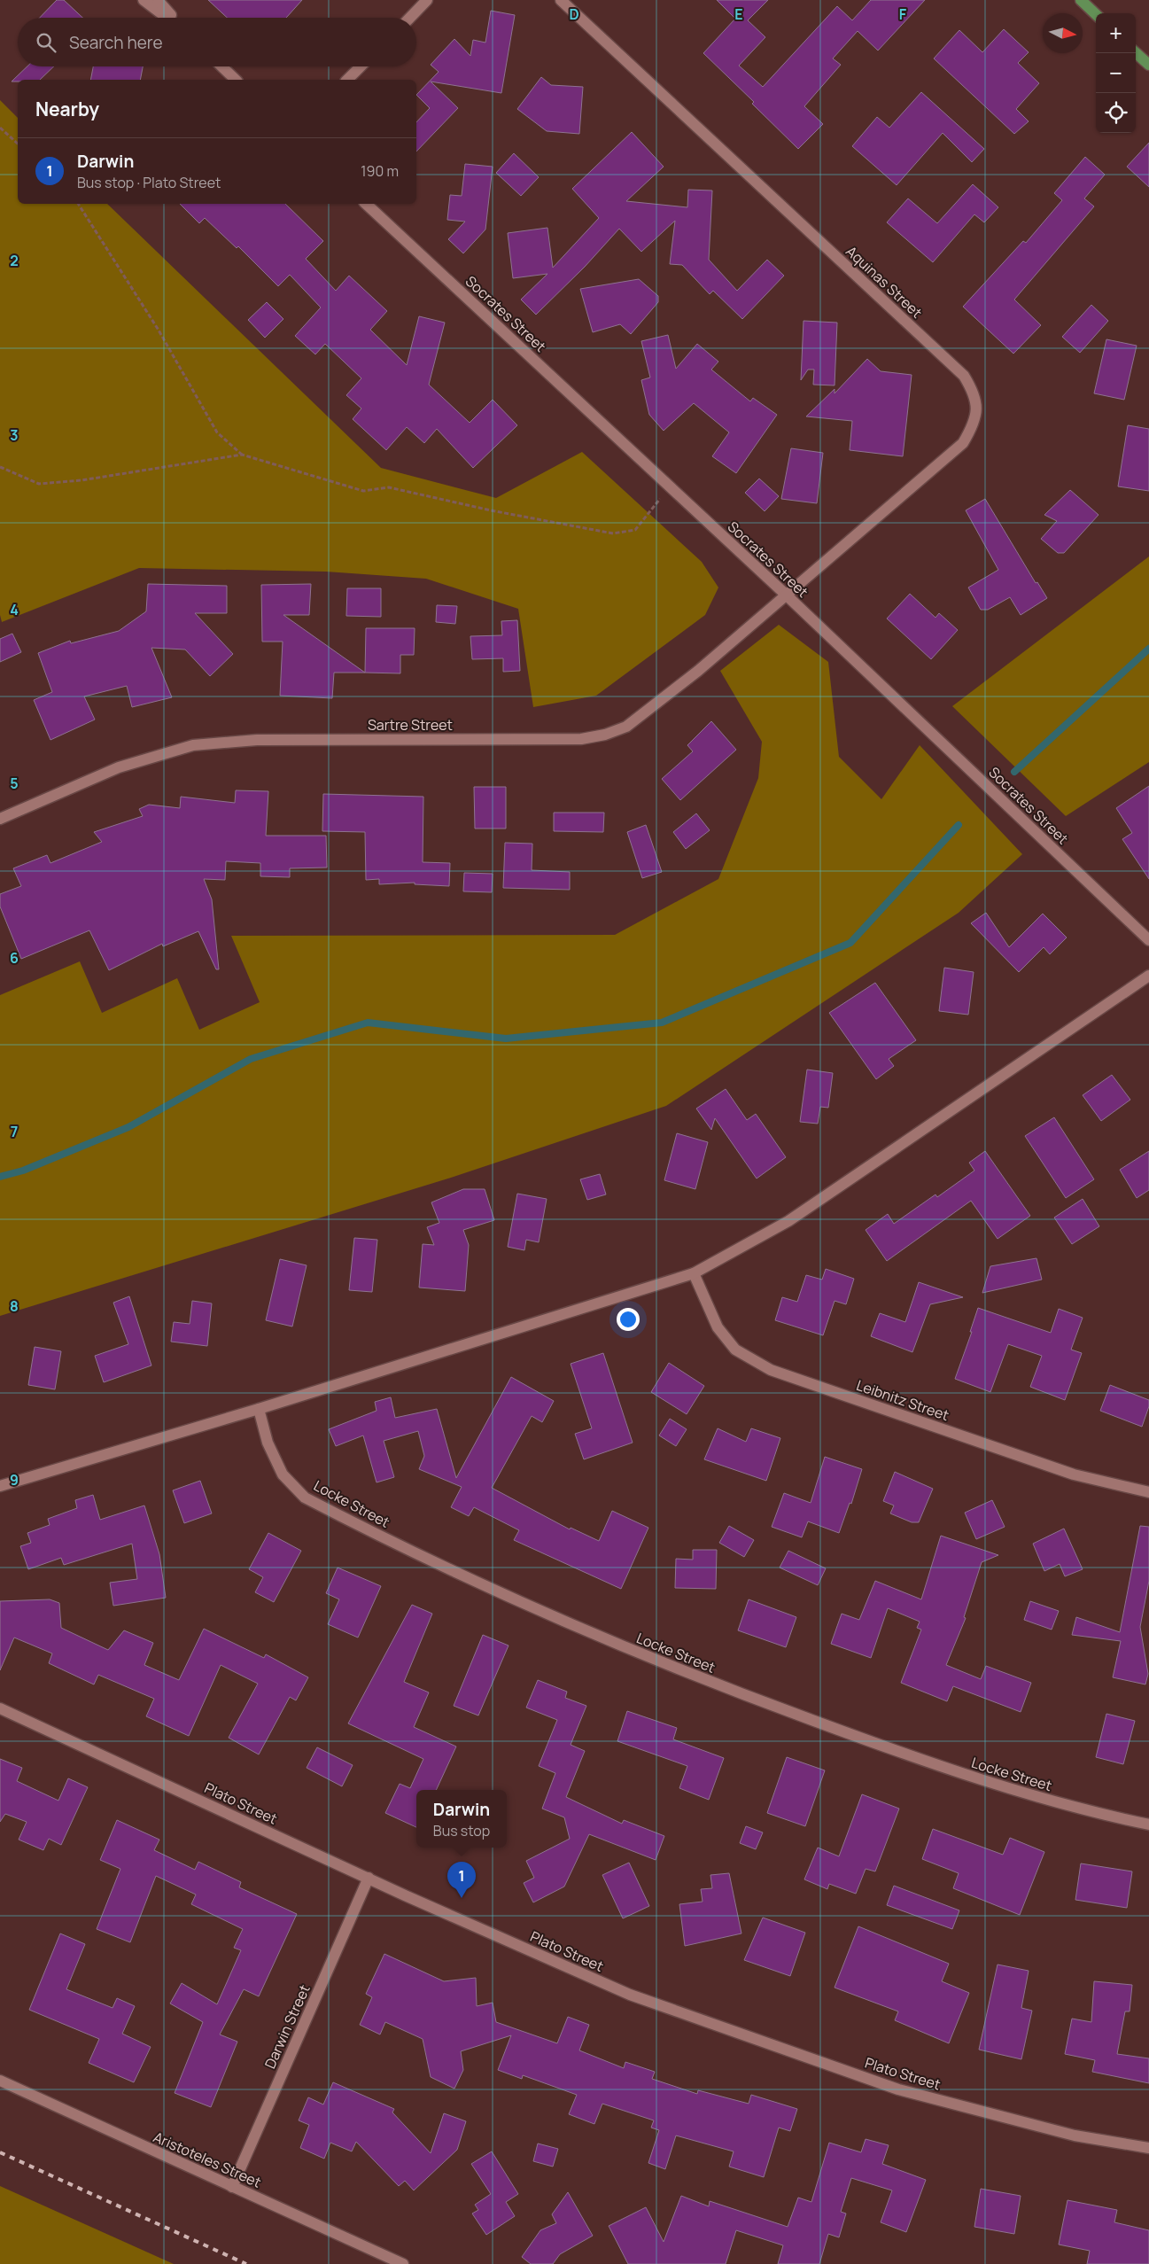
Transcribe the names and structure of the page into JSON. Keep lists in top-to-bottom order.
{
  "streets": {
    "street": [
      "Aquinas Street",
      "Socrates Street",
      "Sartre Street",
      "Leibnitz Street",
      "Locke Street",
      "Plato Street",
      "Darwin Street",
      "Aristoteles Street"
    ]
  },
  "crossings": [
    ["Aquinas Street", "Socrates Street"],
    ["Aquinas Street", "Sartre Street"],
    ["Socrates Street", "Sartre Street"],
    ["Plato Street", "Darwin Street"],
    ["Darwin Street", "Aristoteles Street"]
  ],
  "north": "right",
  "page": {
    "map_buttons": ["+", "−"],
    "search": "Search here",
    "heading": "Nearby",
    "list": [
      {
        "mark": "1",
        "name": "Darwin",
        "note": "Bus stop · Plato Street",
        "value": "190 m"
      }
    ],
    "popup": ["Darwin", "Bus stop"],
    "pins": "1"
  },
  "grid": {
    "columns": ["D", "E", "F"],
    "rows": [
      "2",
      "3",
      "4",
      "5",
      "6",
      "7",
      "8",
      "9"
    ]
  }
}
